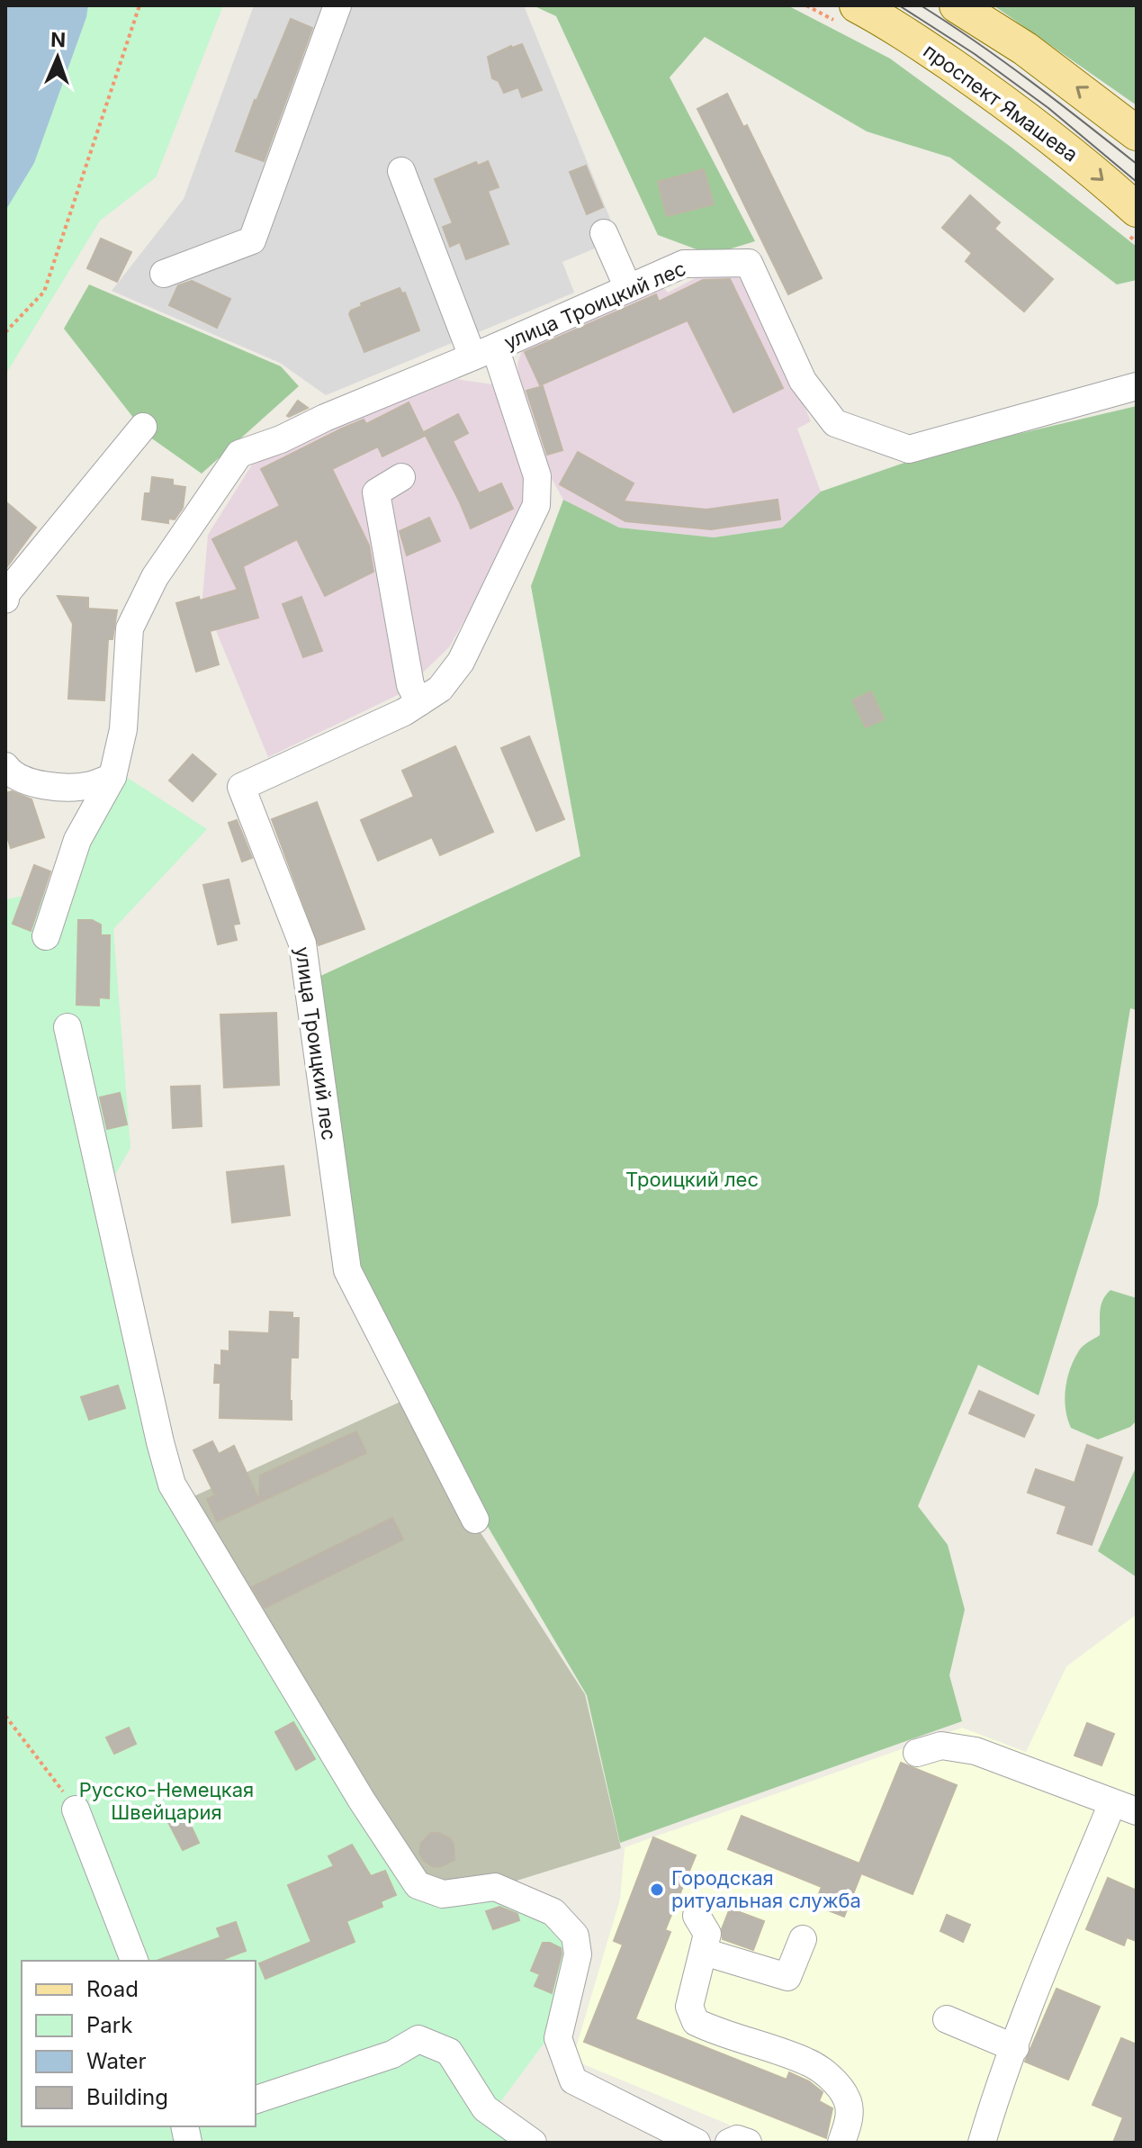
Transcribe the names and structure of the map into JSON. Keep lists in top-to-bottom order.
{
  "streets": {
    "main road": ["проспект Ямашева"],
    "street": ["улица Троицкий лес"]
  },
  "parks": ["Троицкий лес", "Русско-Немецкая Швейцария"],
  "places": ["Городская ритуальная служба"],
  "legend": [
    "Road",
    "Park",
    "Water",
    "Building"
  ],
  "north": "top"
}
